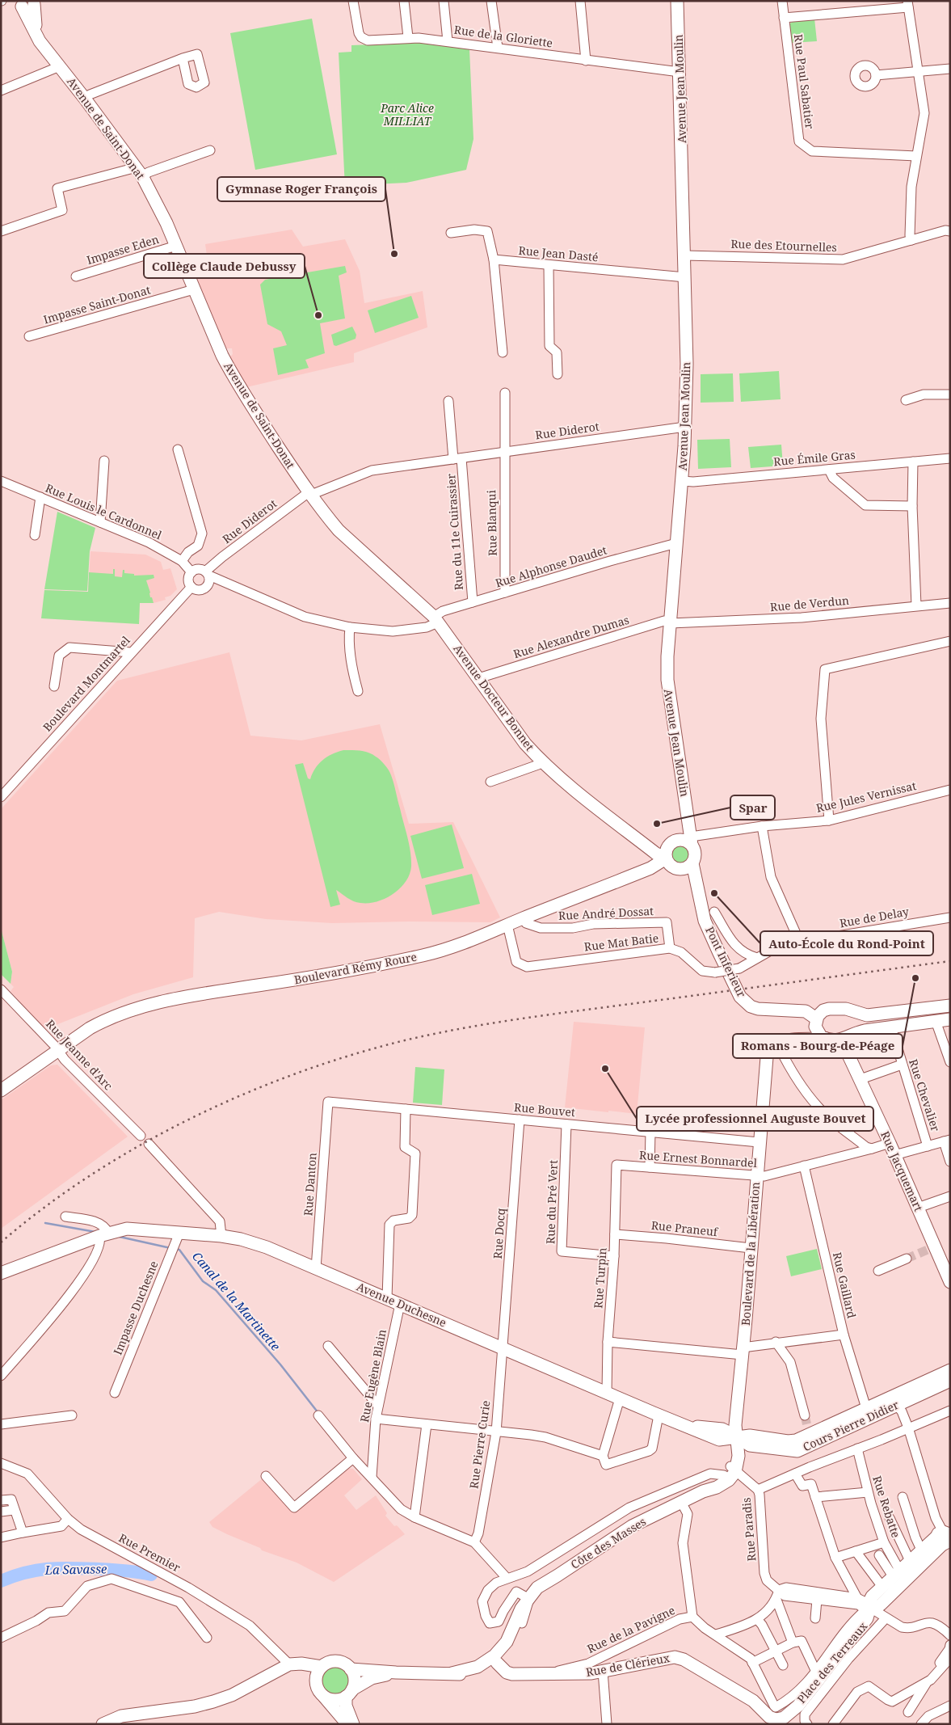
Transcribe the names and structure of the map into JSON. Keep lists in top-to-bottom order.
{
  "streets": {
    "main road": [
      "Avenue Jean Moulin",
      "Avenue de Saint-Donat",
      "Avenue Docteur Bonnet",
      "Pont Inferieur",
      "Boulevard Rémy Roure",
      "Rue Jacquemart",
      "Boulevard de la Libération",
      "Avenue Duchesne",
      "Cours Pierre Didier",
      "Côte des Masses",
      "Rue de Clérieux"
    ],
    "street": [
      "Rue de la Gloriette",
      "Rue Paul Sabatier",
      "Rue des Etournelles",
      "Impasse Eden",
      "Rue Jean Dasté",
      "Impasse Saint-Donat",
      "Rue Diderot",
      "Rue Émile Gras",
      "Rue Louis le Cardonnel",
      "Rue Blanqui",
      "Rue du 11e Cuirassier",
      "Rue Alphonse Daudet",
      "Rue de Verdun",
      "Rue Alexandre Dumas",
      "Boulevard Montmartel",
      "Rue Jules Vernissat",
      "Rue André Dossat",
      "Rue de Delay",
      "Rue Mat Batie",
      "Rue Jeanne d'Arc",
      "Rue Chevalier",
      "Rue Bouvet",
      "Rue Ernest Bonnardel",
      "Rue Danton",
      "Rue du Pré Vert",
      "Rue Praneuf",
      "Rue Docq",
      "Rue Turpin",
      "Rue Gaillard",
      "Impasse Duchesne",
      "Rue Eugène Blain",
      "Rue Pierre Curie",
      "Rue Rebatte",
      "Rue Paradis",
      "Rue Premier",
      "Rue de la Pavigne",
      "Place des Terreaux"
    ]
  },
  "crossings": [
    ["Rue de la Gloriette", "Avenue Jean Moulin"],
    ["Avenue Jean Moulin", "Rue des Etournelles"],
    ["Avenue Jean Moulin", "Rue Jean Dasté"],
    ["Avenue Jean Moulin", "Rue Diderot"],
    ["Avenue Jean Moulin", "Rue Émile Gras"],
    ["Avenue Jean Moulin", "Rue Alphonse Daudet"],
    ["Avenue Jean Moulin", "Rue de Verdun"],
    ["Avenue Jean Moulin", "Rue Alexandre Dumas"],
    ["Avenue Jean Moulin", "Rue Jules Vernissat"],
    ["Avenue Jean Moulin", "Pont Inferieur"],
    ["Avenue Jean Moulin", "Boulevard Rémy Roure"],
    ["Avenue de Saint-Donat", "Impasse Eden"],
    ["Avenue de Saint-Donat", "Impasse Saint-Donat"],
    ["Avenue de Saint-Donat", "Rue Diderot"],
    ["Avenue de Saint-Donat", "Rue Alphonse Daudet"],
    ["Avenue de Saint-Donat", "Avenue Docteur Bonnet"],
    ["Rue Diderot", "Rue Louis le Cardonnel"],
    ["Rue Diderot", "Rue Blanqui"],
    ["Rue Diderot", "Rue du 11e Cuirassier"],
    ["Rue Diderot", "Boulevard Montmartel"],
    ["Rue Louis le Cardonnel", "Boulevard Montmartel"],
    ["Rue Blanqui", "Rue Alphonse Daudet"],
    ["Rue du 11e Cuirassier", "Rue Alphonse Daudet"],
    ["Rue Alphonse Daudet", "Avenue Docteur Bonnet"],
    ["Rue de Verdun", "Rue Alexandre Dumas"],
    ["Rue Alexandre Dumas", "Avenue Docteur Bonnet"],
    ["Rue André Dossat", "Rue Mat Batie"],
    ["Rue André Dossat", "Boulevard Rémy Roure"],
    ["Rue de Delay", "Rue Mat Batie"],
    ["Rue Mat Batie", "Boulevard Rémy Roure"],
    ["Pont Inferieur", "Boulevard Rémy Roure"],
    ["Pont Inferieur", "Rue Jacquemart"],
    ["Boulevard Rémy Roure", "Rue Jeanne d'Arc"],
    ["Rue Bouvet", "Rue Danton"],
    ["Rue Bouvet", "Rue du Pré Vert"],
    ["Rue Bouvet", "Rue Docq"],
    ["Rue Bouvet", "Boulevard de la Libération"],
    ["Rue Ernest Bonnardel", "Rue Jacquemart"],
    ["Rue Ernest Bonnardel", "Boulevard de la Libération"],
    ["Rue Ernest Bonnardel", "Rue Turpin"],
    ["Rue Ernest Bonnardel", "Rue Gaillard"],
    ["Rue Danton", "Avenue Duchesne"],
    ["Rue du Pré Vert", "Rue Turpin"],
    ["Rue Praneuf", "Boulevard de la Libération"],
    ["Rue Praneuf", "Rue Turpin"],
    ["Rue Docq", "Avenue Duchesne"],
    ["Rue Docq", "Rue Pierre Curie"],
    ["Boulevard de la Libération", "Avenue Duchesne"],
    ["Boulevard de la Libération", "Cours Pierre Didier"],
    ["Rue Turpin", "Avenue Duchesne"],
    ["Rue Gaillard", "Cours Pierre Didier"],
    ["Avenue Duchesne", "Impasse Duchesne"],
    ["Avenue Duchesne", "Rue Eugène Blain"],
    ["Avenue Duchesne", "Cours Pierre Didier"],
    ["Avenue Duchesne", "Rue Pierre Curie"],
    ["Rue Paradis", "Côte des Masses"],
    ["Côte des Masses", "Rue de Clérieux"],
    ["Rue de la Pavigne", "Rue de Clérieux"]
  ],
  "water": ["Canal de la Martinette", "La Savasse"],
  "parks": ["Parc Alice MILLIAT"],
  "places": [
    "Gymnase Roger François",
    "Collège Claude Debussy",
    "Spar",
    "Auto-École du Rond-Point",
    "Romans - Bourg-de-Péage",
    "Lycée professionnel Auguste Bouvet"
  ]
}
